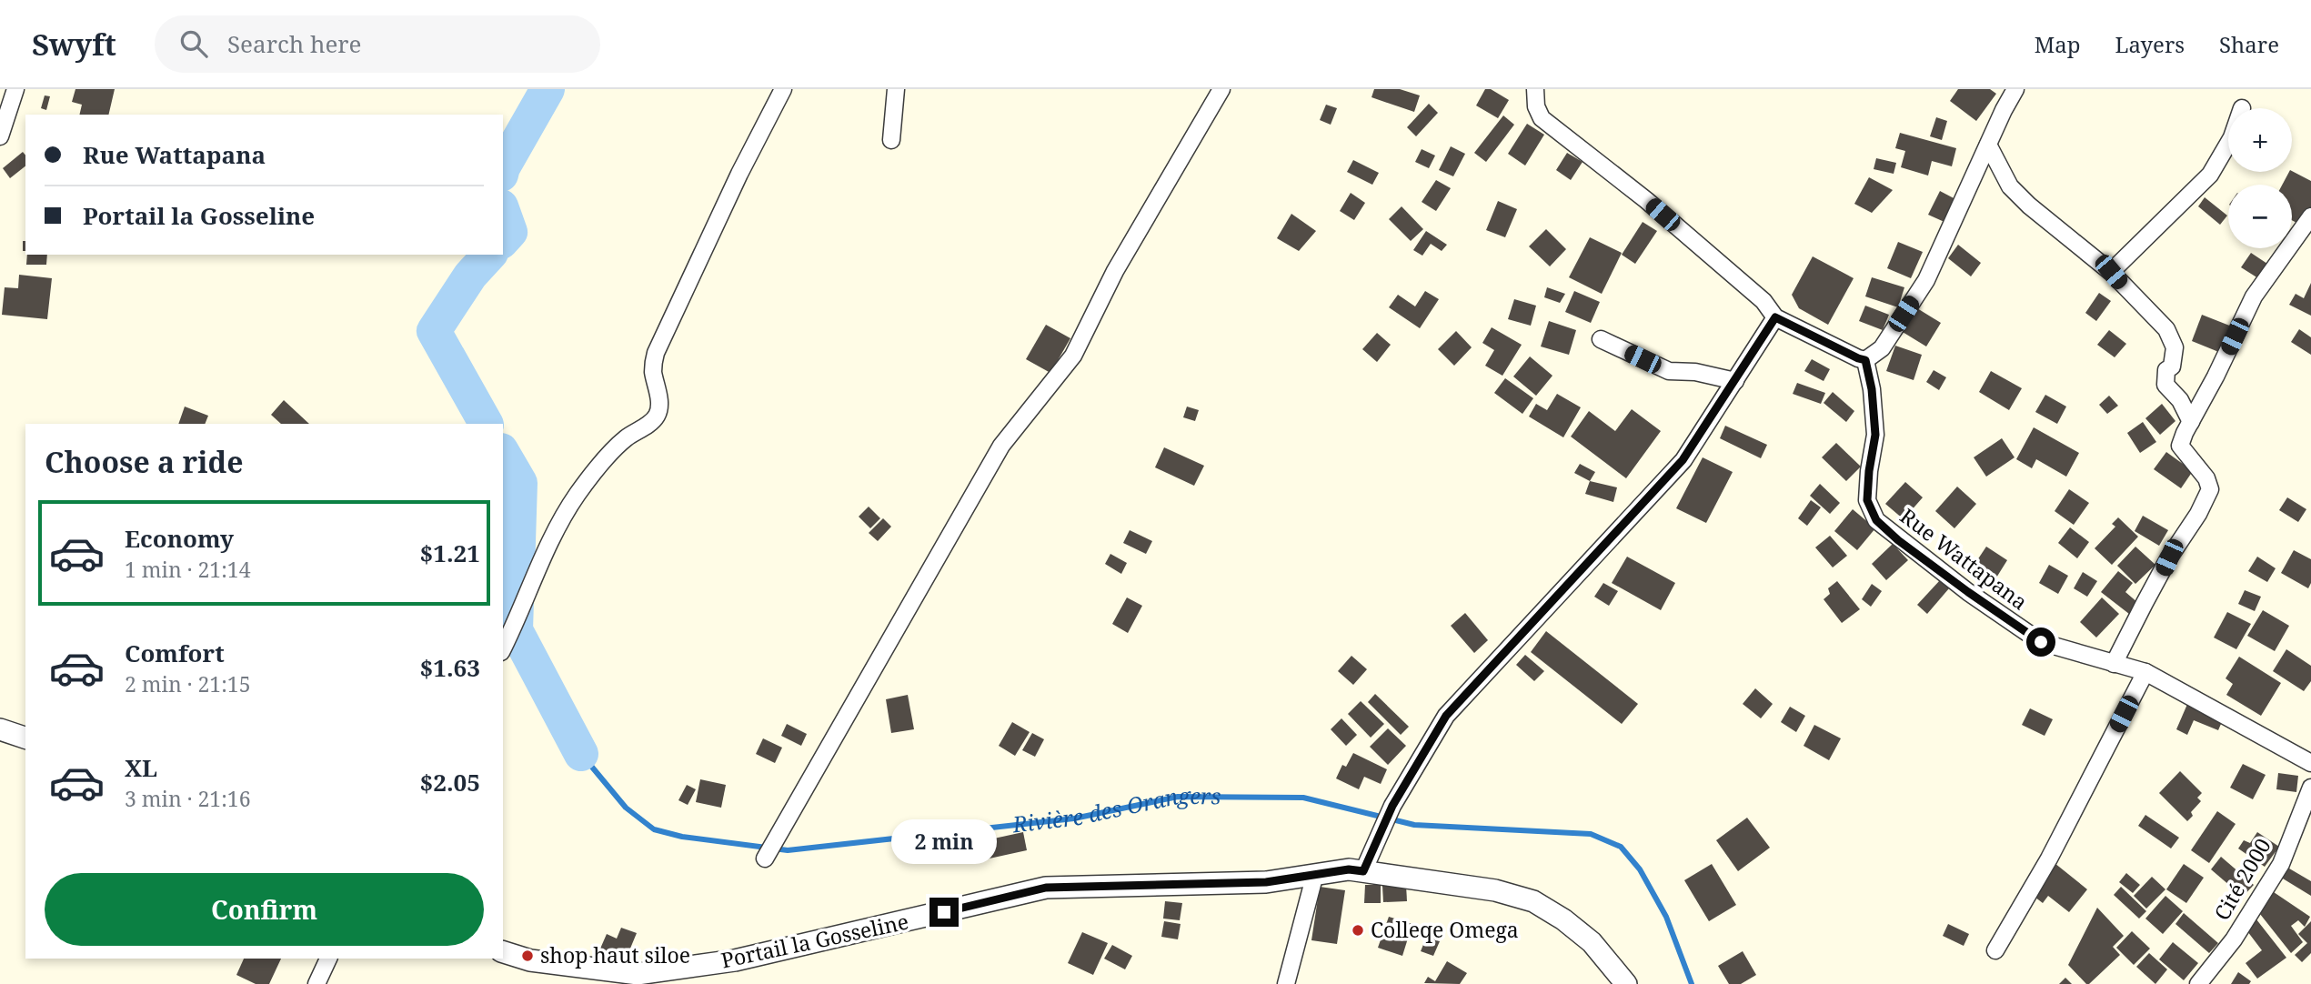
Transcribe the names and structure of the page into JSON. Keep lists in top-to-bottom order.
{
  "streets": {
    "street": ["Rue Wattapana", "Cité 2000", "Portail la Gosseline"]
  },
  "water": ["Rivière des Orangers"],
  "places": ["Colleqe Omega", "shop haut siloe"],
  "page": {
    "header": "Swyft",
    "search": "Search here",
    "nav": ["Map", "Layers", "Share"],
    "map_buttons": ["+", "−"],
    "banner": ["Rue Wattapana", "Portail la Gosseline"],
    "heading": "Choose a ride",
    "list": [
      {
        "name": "Economy",
        "note": "1 min · 21:14",
        "value": "$1.21"
      },
      {
        "name": "Comfort",
        "note": "2 min · 21:15",
        "value": "$1.63"
      },
      {
        "name": "XL",
        "note": "3 min · 21:16",
        "value": "$2.05"
      }
    ],
    "bubble": "2 min",
    "buttons": "Confirm"
  }
}
